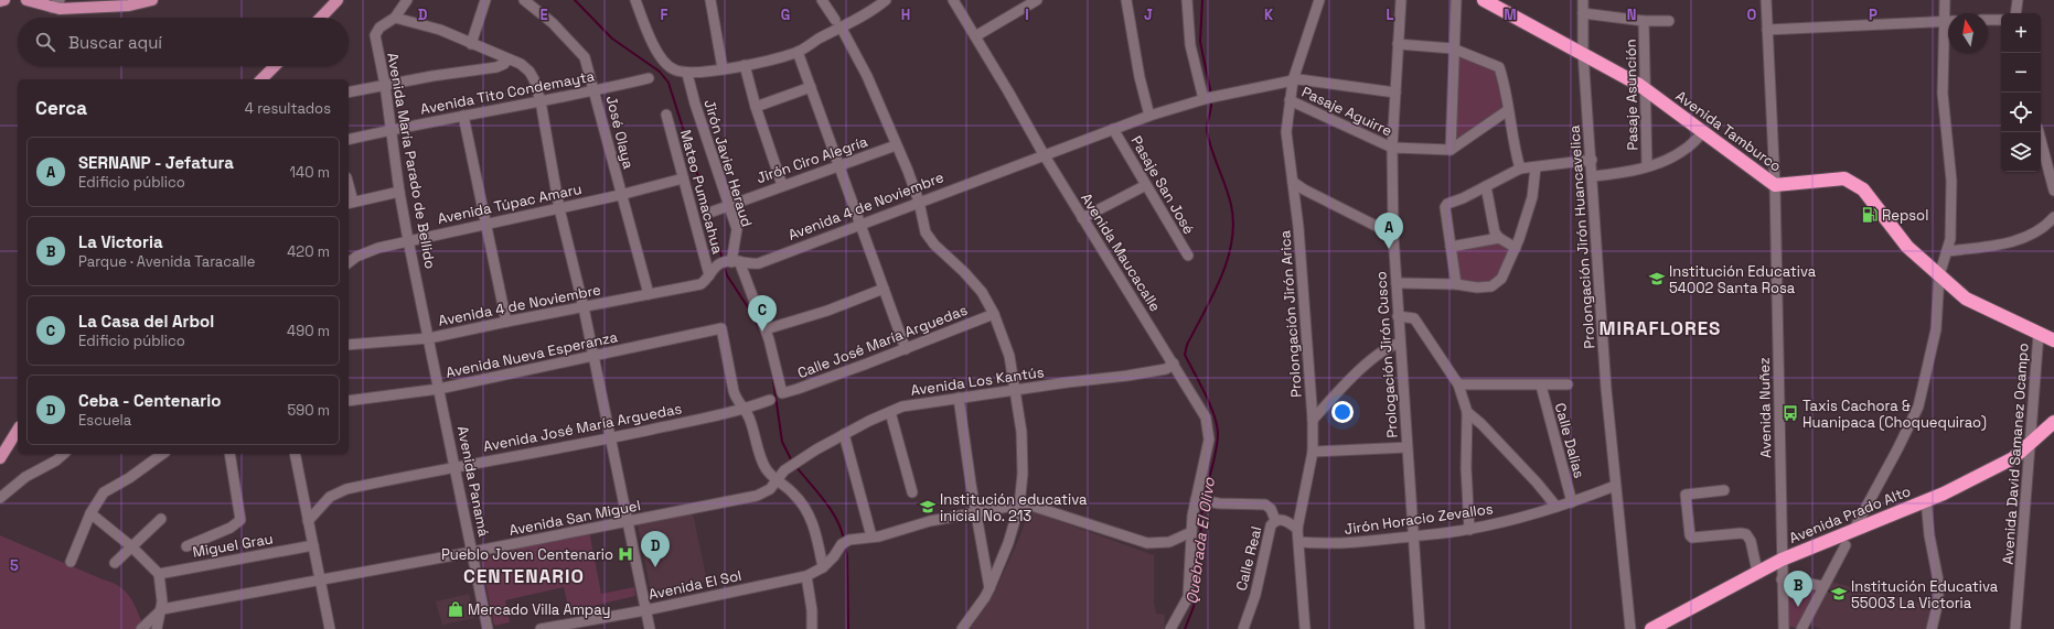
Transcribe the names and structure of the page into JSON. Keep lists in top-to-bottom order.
{
  "streets": {
    "highway": ["Avenida Tamburco", "Avenida Prado Alto"],
    "street": [
      "Avenida Tito Condemayta",
      "Pasaje Asunción",
      "Pasaje Aguirre",
      "José Olaya",
      "Jirón Ciro Alegría",
      "Avenida María Parado de Bellido",
      "Jirón Javier Heraud",
      "Pasaje San José",
      "Mateo Pumacahua",
      "Avenida Túpac Amaru",
      "Avenida 4 de Noviembre",
      "Prolongación Jirón Huancavelica",
      "Avenida Maucacalle",
      "Prolongación Jirón Arica",
      "Calle José María Arguedas",
      "Avenida Nueva Esperanza",
      "Prologación Jirón Cusco",
      "Avenida Los Kantús",
      "Avenida Nuñez",
      "Avenida José María Arguedas",
      "Calle Dalias",
      "Avenida David Samanez Ocampo",
      "Avenida Panamá",
      "Avenida San Miguel",
      "Jirón Horacio Zevallos",
      "Miguel Grau",
      "Calle Real",
      "Avenida El Sol"
    ]
  },
  "crossings": [
    ["Avenida Tito Condemayta", "José Olaya"],
    ["Avenida Tito Condemayta", "Avenida María Parado de Bellido"],
    ["Pasaje Asunción", "Avenida Tamburco"],
    ["Pasaje Aguirre", "Prolongación Jirón Arica"],
    ["Pasaje Aguirre", "Prologación Jirón Cusco"],
    ["Avenida Tamburco", "Prolongación Jirón Huancavelica"],
    ["Avenida Tamburco", "Avenida Nuñez"],
    ["Avenida Tamburco", "Avenida David Samanez Ocampo"],
    ["José Olaya", "Avenida Túpac Amaru"],
    ["José Olaya", "Avenida 4 de Noviembre"],
    ["Jirón Ciro Alegría", "Jirón Javier Heraud"],
    ["Avenida María Parado de Bellido", "Avenida Túpac Amaru"],
    ["Avenida María Parado de Bellido", "Avenida 4 de Noviembre"],
    ["Avenida María Parado de Bellido", "Avenida Panamá"],
    ["Jirón Javier Heraud", "Avenida 4 de Noviembre"],
    ["Pasaje San José", "Avenida 4 de Noviembre"],
    ["Mateo Pumacahua", "Avenida Túpac Amaru"],
    ["Mateo Pumacahua", "Avenida 4 de Noviembre"],
    ["Avenida 4 de Noviembre", "Avenida Maucacalle"],
    ["Avenida 4 de Noviembre", "Prolongación Jirón Arica"],
    ["Avenida 4 de Noviembre", "Prologación Jirón Cusco"],
    ["Avenida 4 de Noviembre", "Avenida Panamá"],
    ["Prolongación Jirón Huancavelica", "Jirón Horacio Zevallos"],
    ["Avenida Maucacalle", "Avenida Los Kantús"],
    ["Prolongación Jirón Arica", "Jirón Horacio Zevallos"],
    ["Prolongación Jirón Arica", "Calle Real"],
    ["Avenida Nueva Esperanza", "Avenida José María Arguedas"],
    ["Avenida Nueva Esperanza", "Avenida Panamá"],
    ["Prologación Jirón Cusco", "Jirón Horacio Zevallos"],
    ["Avenida Los Kantús", "Avenida San Miguel"],
    ["Avenida Nuñez", "Avenida Prado Alto"],
    ["Avenida José María Arguedas", "Avenida Panamá"],
    ["Calle Dalias", "Jirón Horacio Zevallos"],
    ["Avenida David Samanez Ocampo", "Avenida Prado Alto"],
    ["Avenida Panamá", "Avenida San Miguel"]
  ],
  "districts": ["MIRAFLORES", "CENTENARIO"],
  "water": ["Quebrada El Olivo"],
  "places": {
    "fuel station": ["Repsol"],
    "school or university": ["Institución Educativa 54002 Santa Rosa", "Institución educativa inicial No. 213", "Institución Educativa 55003 La Victoria"],
    "bus stop": ["Taxis Cachora & Huanipaca (Choquequirao)"],
    "hospital": ["Pueblo Joven Centenario"],
    "shop": ["Mercado Villa Ampay"]
  },
  "north": "top",
  "page": {
    "map_buttons": ["+", "−"],
    "search": "Buscar aquí",
    "heading": ["Cerca", "4 resultados"],
    "list": [
      {
        "mark": "A",
        "name": "SERNANP - Jefatura",
        "note": "Edificio público",
        "value": "140 m"
      },
      {
        "mark": "B",
        "name": "La Victoria",
        "note": "Parque · Avenida Taracalle",
        "value": "420 m"
      },
      {
        "mark": "C",
        "name": "La Casa del Arbol",
        "note": "Edificio público",
        "value": "490 m"
      },
      {
        "mark": "D",
        "name": "Ceba - Centenario",
        "note": "Escuela",
        "value": "590 m"
      }
    ],
    "pins": [
      "A",
      "C",
      "D",
      "B"
    ]
  },
  "grid": {
    "columns": [
      "D",
      "E",
      "F",
      "G",
      "H",
      "I",
      "J",
      "K",
      "L",
      "M",
      "N",
      "O",
      "P"
    ],
    "rows": ["5"]
  }
}
